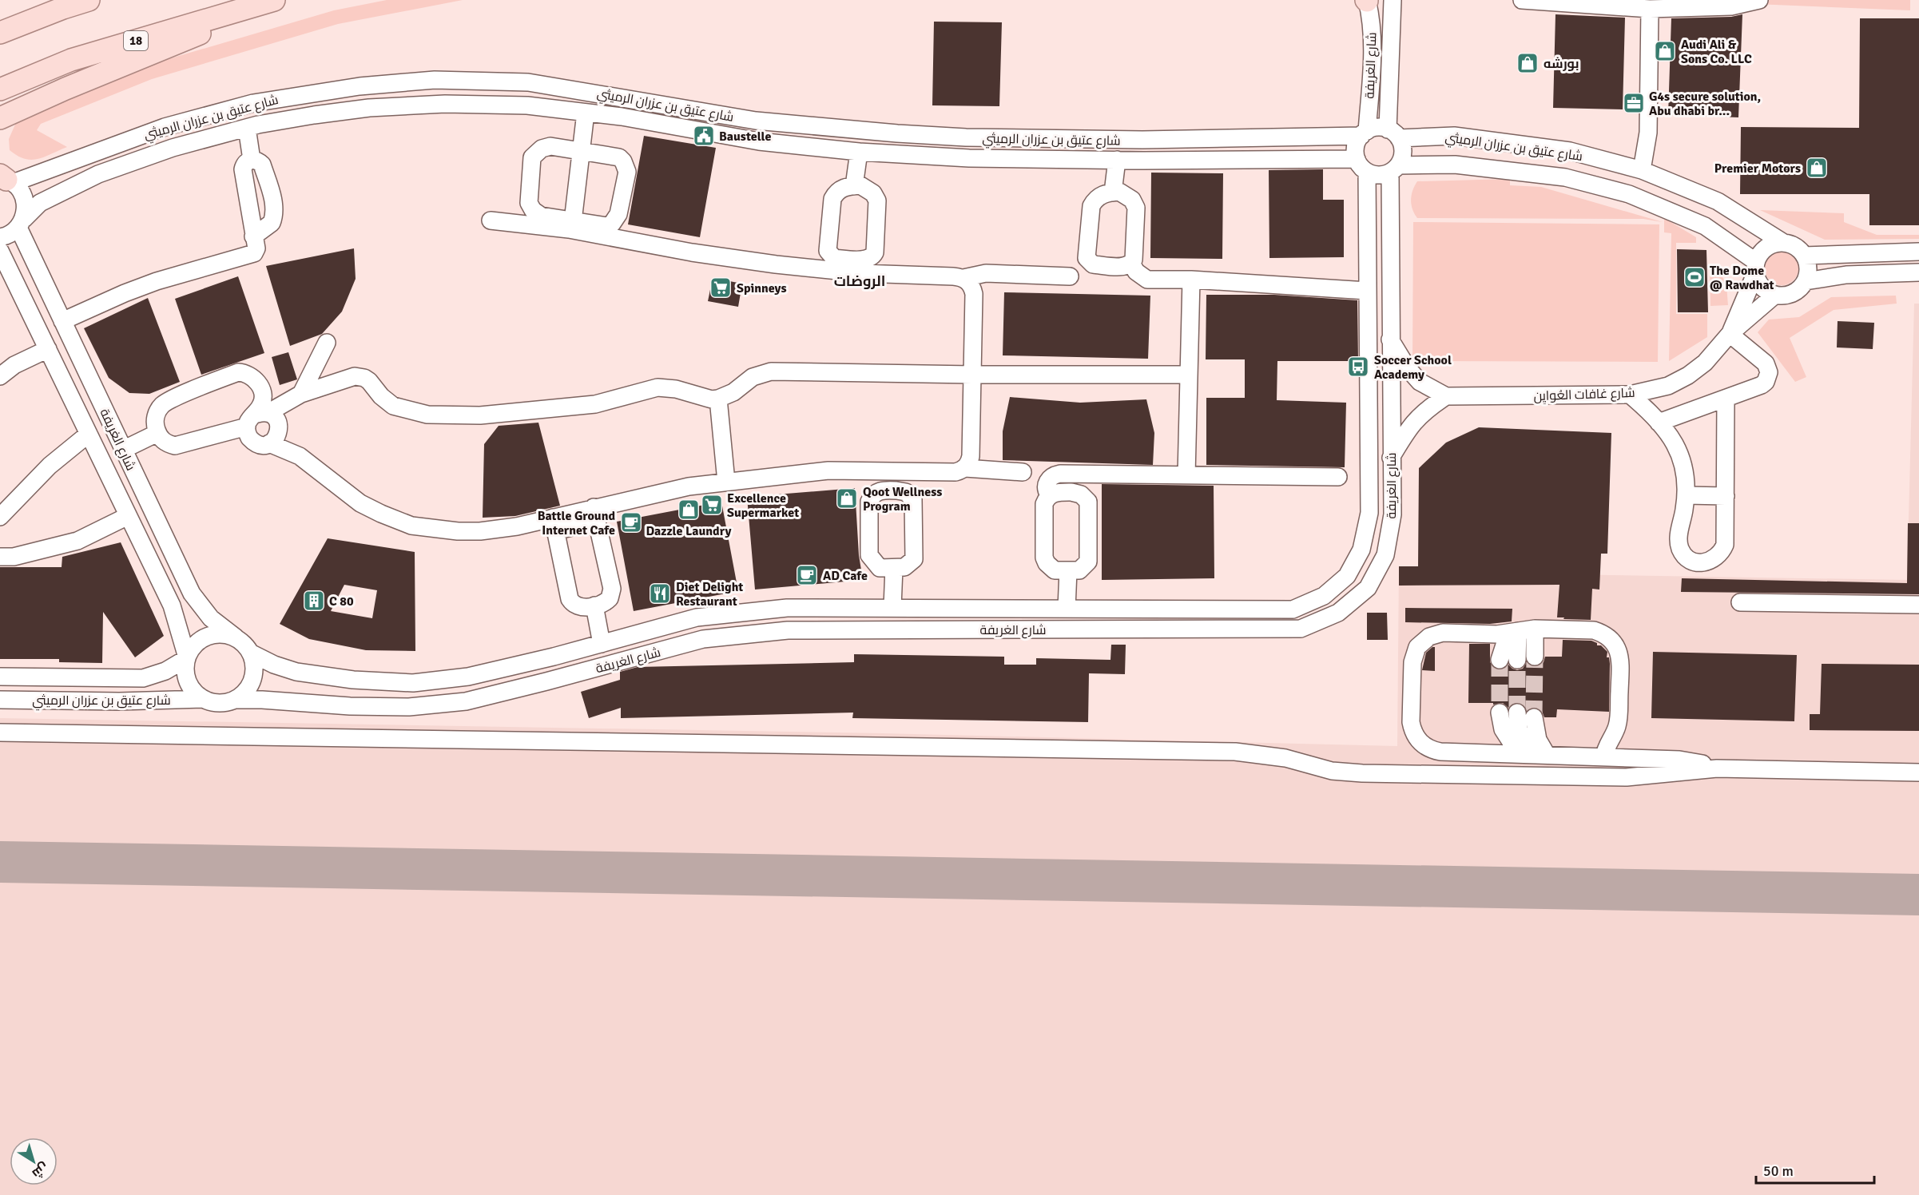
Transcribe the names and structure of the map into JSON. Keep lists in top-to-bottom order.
{
  "streets": {
    "main road": ["18"],
    "street": ["شارع الغريفة", "شارع عتيق بن عزران الرميثي", "شارع غافات العُوايِن"]
  },
  "crossings": [
    ["شارع الغريفة", "شارع عتيق بن عزران الرميثي"],
    ["شارع الغريفة", "شارع غافات العُوايِن"],
    ["شارع عتيق بن عزران الرميثي", "شارع غافات العُوايِن"]
  ],
  "districts": ["الروضات"],
  "places": {
    "shop": [
      "Audi Ali & Sons Co. LLC",
      "بورشه",
      "Premier Motors",
      "Qoot Wellness Program",
      "Dazzle Laundry"
    ],
    "office": ["G4s secure solution, Abu dhabi br..."],
    "public building": ["Baustelle"],
    "sports": ["The Dome @ Rawdhat"],
    "supermarket": ["Spinneys", "Excellence Supermarket"],
    "bus stop": ["Soccer School Academy"],
    "cafe": ["Battle Ground Internet Cafe", "AD Cafe"],
    "restaurant": ["Diet Delight Restaurant"],
    "building": ["C 80"]
  },
  "scale_bar": "50 m",
  "north": "bottom right"
}
